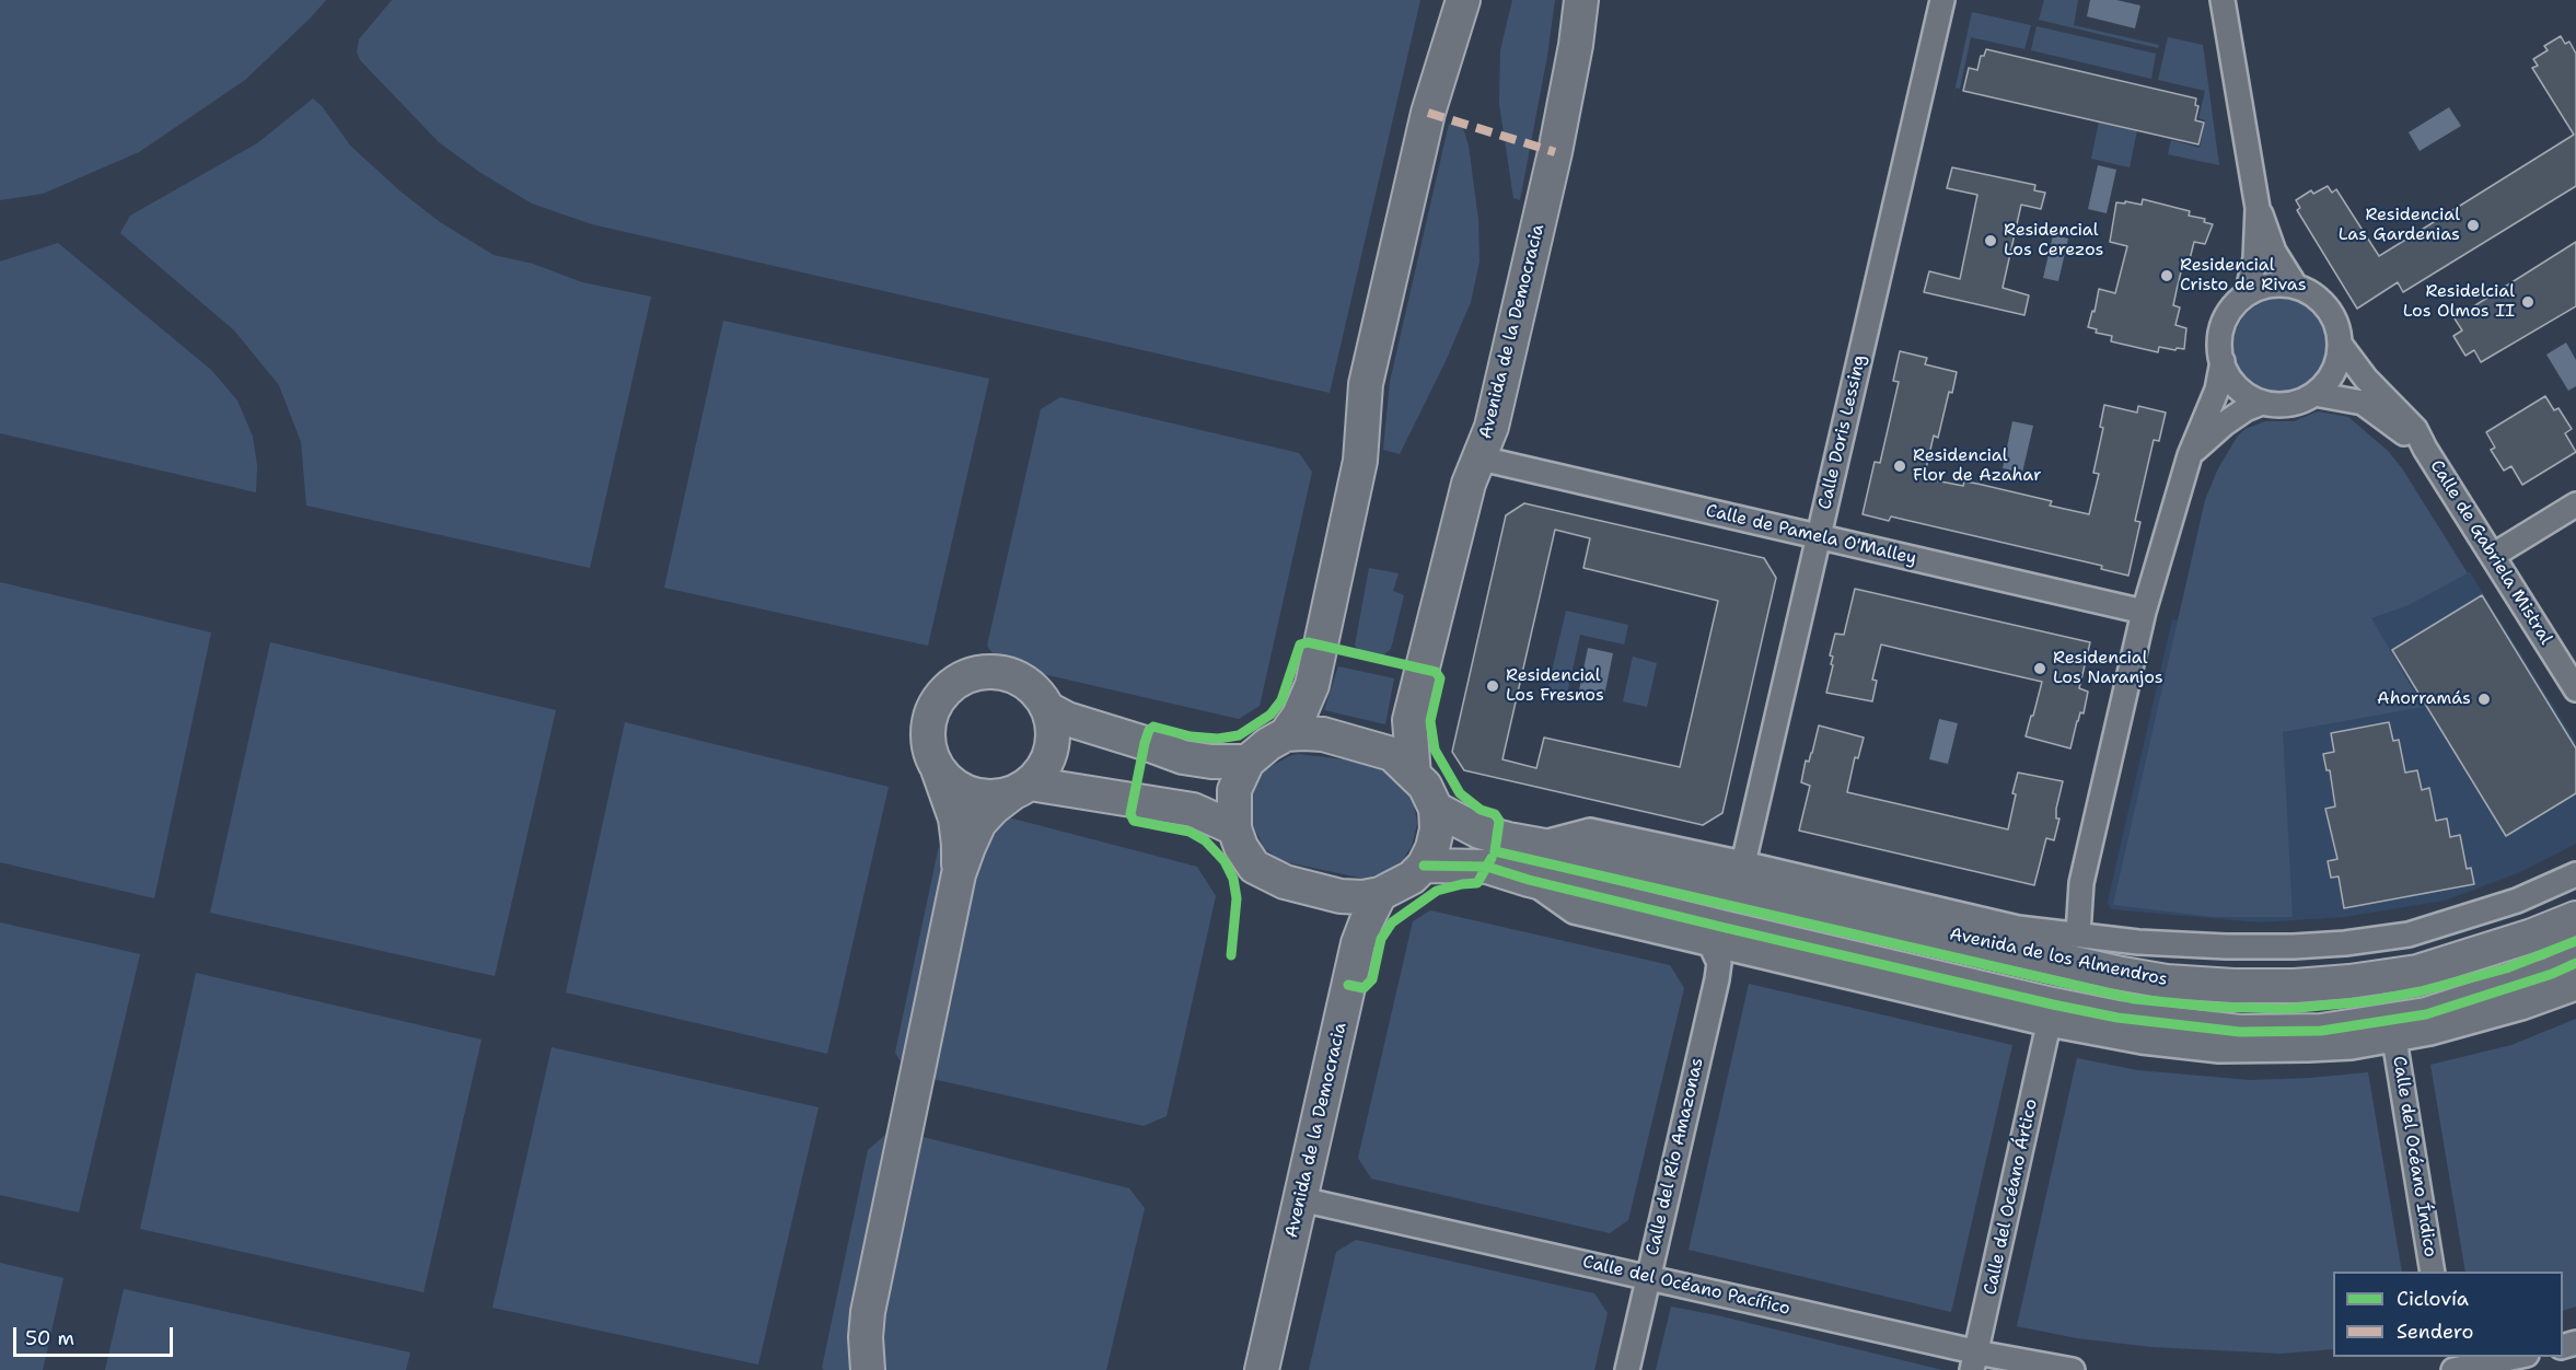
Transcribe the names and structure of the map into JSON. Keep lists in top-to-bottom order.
{
  "streets": {
    "street": [
      "Avenida de la Democracia",
      "Calle Doris Lessing",
      "Calle de Pamela O'Malley",
      "Calle de Gabriela Mistral",
      "Avenida de los Almendros",
      "Calle del Río Amazonas",
      "Calle del Océano Índico",
      "Calle del Océano Ártico",
      "Calle del Océano Pacífico"
    ]
  },
  "crossings": [
    ["Avenida de la Democracia", "Calle de Pamela O'Malley"],
    ["Avenida de la Democracia", "Avenida de los Almendros"],
    ["Avenida de la Democracia", "Calle del Océano Pacífico"],
    ["Calle Doris Lessing", "Calle de Pamela O'Malley"],
    ["Calle Doris Lessing", "Avenida de los Almendros"],
    ["Calle del Río Amazonas", "Calle del Océano Pacífico"],
    ["Calle del Océano Ártico", "Calle del Océano Pacífico"]
  ],
  "places": [
    "Residencial Las Gardenias",
    "Residencial Los Cerezos",
    "Residencial Cristo de Rivas",
    "Residelcial Los Olmos II",
    "Residencial Flor de Azahar",
    "Residencial Los Naranjos",
    "Residencial Los Fresnos",
    "Ahorramás"
  ],
  "legend": ["Ciclovía", "Sendero"],
  "scale_bar": "50 m"
}
